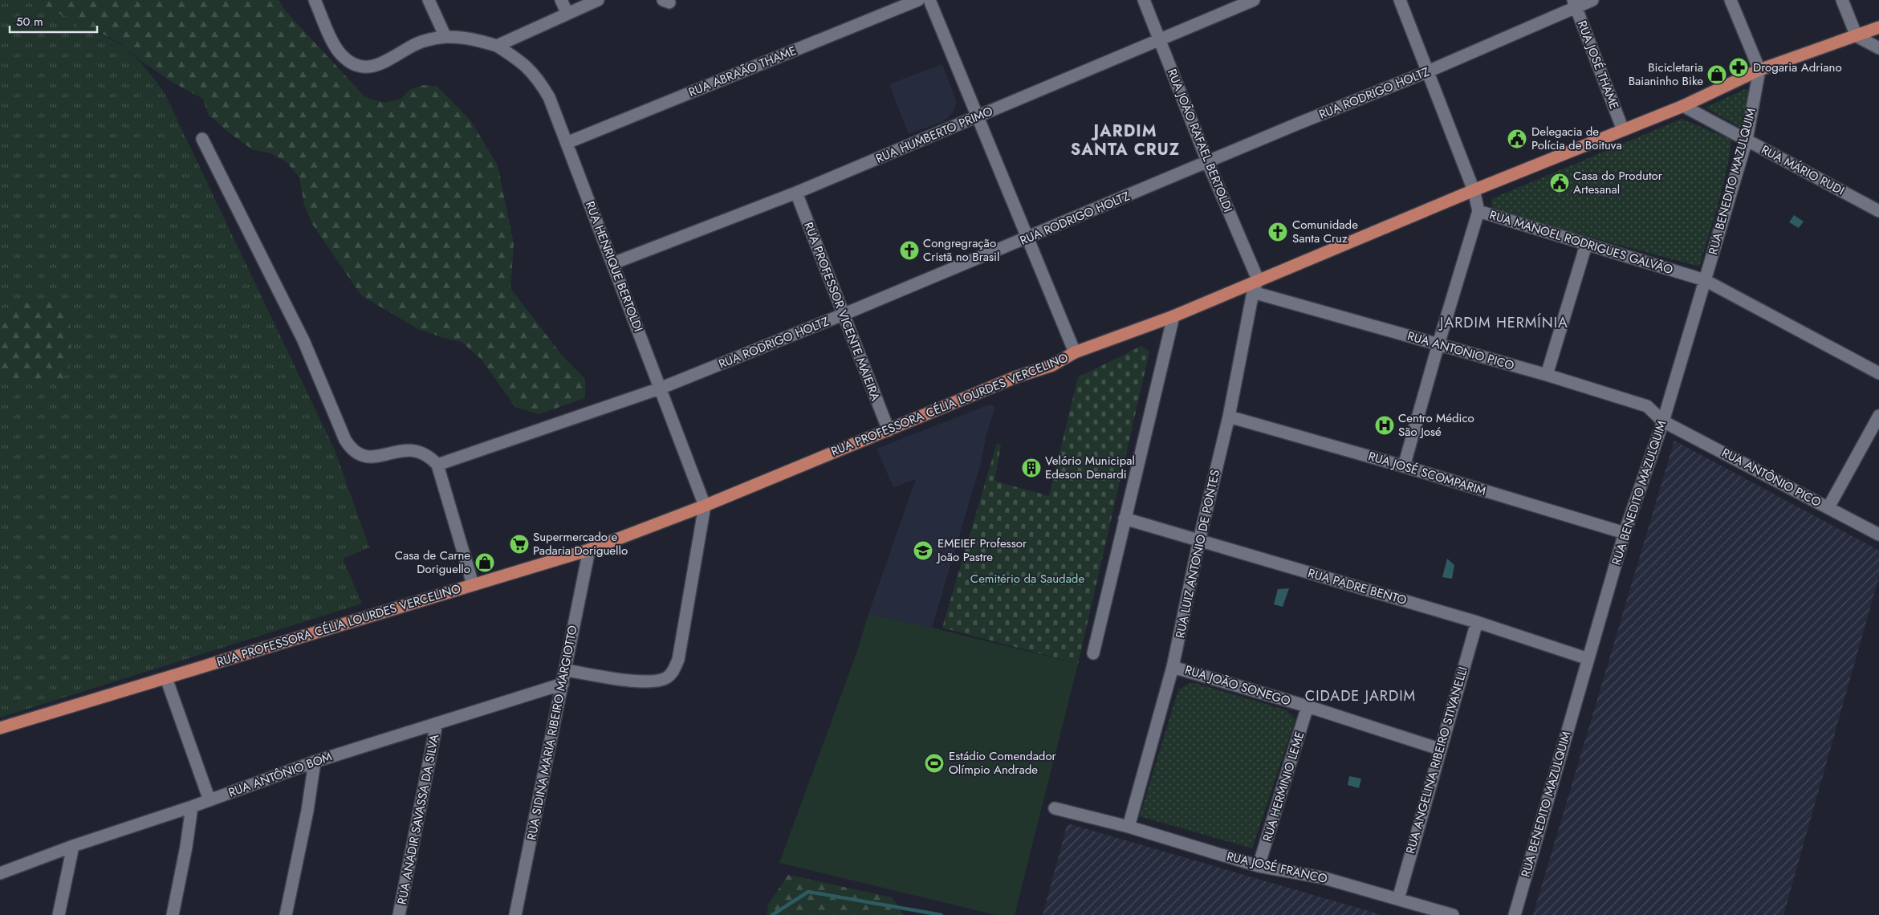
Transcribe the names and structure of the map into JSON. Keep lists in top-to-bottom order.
{
  "streets": {
    "main road": ["RUA PROFESSORA CÉLIA LOURDES VERCELINO"],
    "street": [
      "RUA JOSÉ THAME",
      "RUA ABRAÃO THAME",
      "RUA RODRIGO HOLTZ",
      "RUA HUMBERTO PRIMO",
      "RUA JOÃO RAFAEL BERTOLDI",
      "RUA MÁRIO RUDI",
      "RUA BENEDITO MAZULQUIM",
      "RUA MANOEL RODRIGUES GALVÃO",
      "RUA HENRIQUE BERTOLDI",
      "RUA PROFESSOR VICENTE MAIEIRA",
      "RUA ANTONIO PICO",
      "RUA JOSÉ SCOMPARIM",
      "RUA ANTÔNIO PICO",
      "RUA LUIZ ANTONIO DE PONTES",
      "RUA PADRE BENTO",
      "RUA JOÃO SONEGO",
      "RUA SIDINA MARIA RIBEIRO MARGIOTTO",
      "RUA ANGELINA RIBEIRO STIVANELLI",
      "RUA ANTÔNIO BOM",
      "RUA HERMINIO LEME",
      "RUA ANADIR SAVASSA DA SILVA",
      "RUA JOSÉ FRANCO"
    ]
  },
  "crossings": [
    ["RUA JOSÉ THAME", "RUA RODRIGO HOLTZ"],
    ["RUA JOSÉ THAME", "RUA PROFESSORA CÉLIA LOURDES VERCELINO"],
    ["RUA ABRAÃO THAME", "RUA HENRIQUE BERTOLDI"],
    ["RUA RODRIGO HOLTZ", "RUA JOÃO RAFAEL BERTOLDI"],
    ["RUA RODRIGO HOLTZ", "RUA MANOEL RODRIGUES GALVÃO"],
    ["RUA RODRIGO HOLTZ", "RUA HENRIQUE BERTOLDI"],
    ["RUA RODRIGO HOLTZ", "RUA PROFESSOR VICENTE MAIEIRA"],
    ["RUA HUMBERTO PRIMO", "RUA JOÃO RAFAEL BERTOLDI"],
    ["RUA HUMBERTO PRIMO", "RUA HENRIQUE BERTOLDI"],
    ["RUA HUMBERTO PRIMO", "RUA PROFESSOR VICENTE MAIEIRA"],
    ["RUA JOÃO RAFAEL BERTOLDI", "RUA PROFESSORA CÉLIA LOURDES VERCELINO"],
    ["RUA JOÃO RAFAEL BERTOLDI", "RUA LUIZ ANTONIO DE PONTES"],
    ["RUA MÁRIO RUDI", "RUA BENEDITO MAZULQUIM"],
    ["RUA MÁRIO RUDI", "RUA PROFESSORA CÉLIA LOURDES VERCELINO"],
    ["RUA BENEDITO MAZULQUIM", "RUA MANOEL RODRIGUES GALVÃO"],
    ["RUA BENEDITO MAZULQUIM", "RUA ANTONIO PICO"],
    ["RUA BENEDITO MAZULQUIM", "RUA PROFESSORA CÉLIA LOURDES VERCELINO"],
    ["RUA BENEDITO MAZULQUIM", "RUA JOSÉ SCOMPARIM"],
    ["RUA BENEDITO MAZULQUIM", "RUA ANTÔNIO PICO"],
    ["RUA BENEDITO MAZULQUIM", "RUA PADRE BENTO"],
    ["RUA MANOEL RODRIGUES GALVÃO", "RUA PROFESSORA CÉLIA LOURDES VERCELINO"],
    ["RUA HENRIQUE BERTOLDI", "RUA PROFESSORA CÉLIA LOURDES VERCELINO"],
    ["RUA PROFESSOR VICENTE MAIEIRA", "RUA PROFESSORA CÉLIA LOURDES VERCELINO"],
    ["RUA ANTONIO PICO", "RUA ANTÔNIO PICO"],
    ["RUA ANTONIO PICO", "RUA LUIZ ANTONIO DE PONTES"],
    ["RUA PROFESSORA CÉLIA LOURDES VERCELINO", "RUA LUIZ ANTONIO DE PONTES"],
    ["RUA PROFESSORA CÉLIA LOURDES VERCELINO", "RUA SIDINA MARIA RIBEIRO MARGIOTTO"],
    ["RUA JOSÉ SCOMPARIM", "RUA LUIZ ANTONIO DE PONTES"],
    ["RUA LUIZ ANTONIO DE PONTES", "RUA PADRE BENTO"],
    ["RUA LUIZ ANTONIO DE PONTES", "RUA JOÃO SONEGO"],
    ["RUA LUIZ ANTONIO DE PONTES", "RUA JOSÉ FRANCO"],
    ["RUA PADRE BENTO", "RUA ANGELINA RIBEIRO STIVANELLI"],
    ["RUA JOÃO SONEGO", "RUA ANGELINA RIBEIRO STIVANELLI"],
    ["RUA JOÃO SONEGO", "RUA HERMINIO LEME"],
    ["RUA SIDINA MARIA RIBEIRO MARGIOTTO", "RUA ANTÔNIO BOM"],
    ["RUA ANGELINA RIBEIRO STIVANELLI", "RUA JOSÉ FRANCO"],
    ["RUA ANTÔNIO BOM", "RUA ANADIR SAVASSA DA SILVA"],
    ["RUA HERMINIO LEME", "RUA JOSÉ FRANCO"]
  ],
  "districts": ["JARDIM SANTA CRUZ", "JARDIM HERMÍNIA", "CIDADE JARDIM"],
  "parks": ["Cemitério da Saudade"],
  "places": {
    "pharmacy": ["Drogaria Adriano"],
    "shop": ["Bicicletaria Baianinho Bike", "Casa de Carne Doriguello"],
    "public building": ["Delegacia de Polícia de Boituva", "Casa do Produtor Artesanal"],
    "church": ["Comunidade Santa Cruz", "Congregração Cristã no Brasil"],
    "hospital": ["Centro Médico São José"],
    "building": ["Velório Municipal Edeson Denardi"],
    "supermarket": ["Supermercado e Padaria Doriguello"],
    "school or university": ["EMEIEF Professor João Pastre"],
    "sports": ["Estádio Comendador Olímpio Andrade"]
  },
  "scale_bar": "50 m"
}
